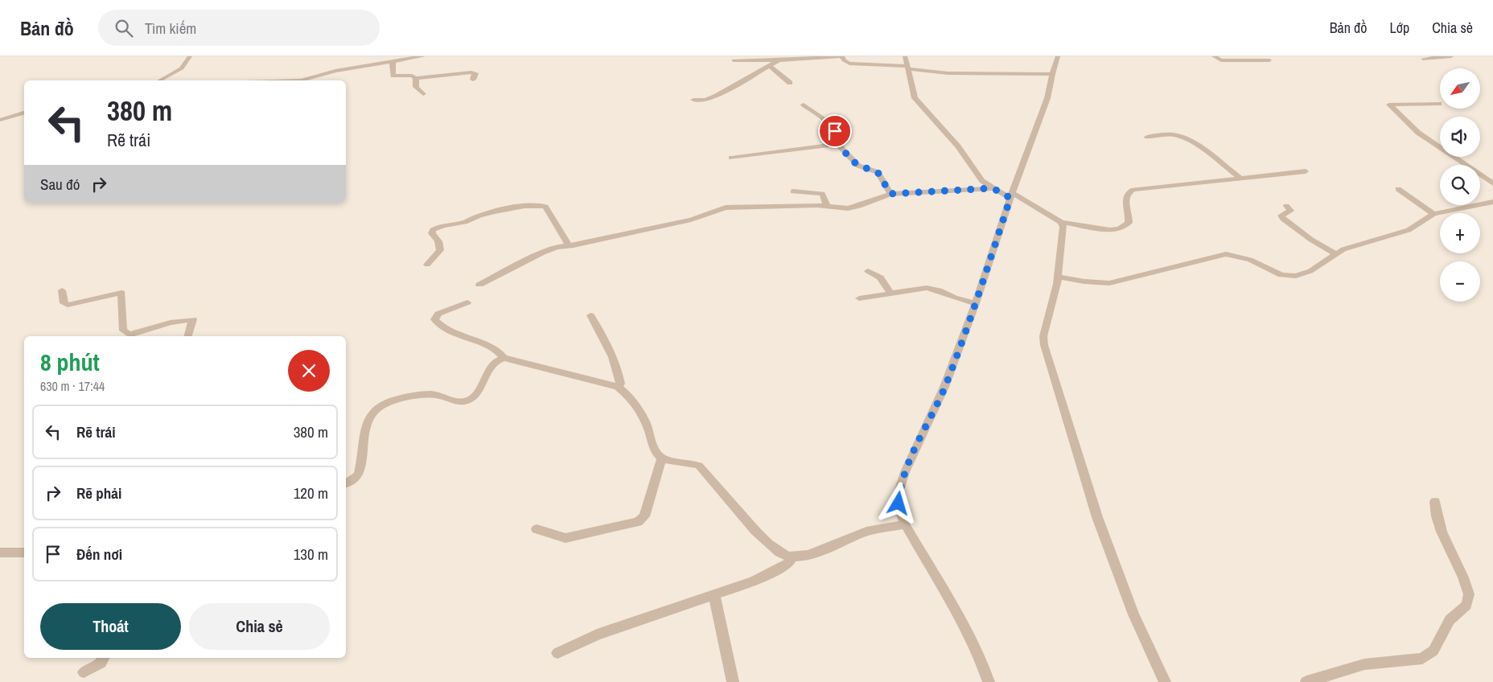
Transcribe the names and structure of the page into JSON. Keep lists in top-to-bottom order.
{
  "north": "bottom left",
  "page": {
    "header": "Bản đồ",
    "search": "Tìm kiếm",
    "nav": ["Bản đồ", "Lớp", "Chia sẻ"],
    "map_buttons": ["+", "−"],
    "turn": ["380 m", "Rẽ trái"],
    "then": "Sau đó",
    "heading": ["8 phút", "630 m · 17:44"],
    "list": [
      {
        "name": "Rẽ trái",
        "value": "380 m"
      },
      {
        "name": "Rẽ phải",
        "value": "120 m"
      },
      {
        "name": "Đến nơi",
        "value": "130 m"
      }
    ],
    "buttons": ["Thoát", "Chia sẻ"]
  }
}
